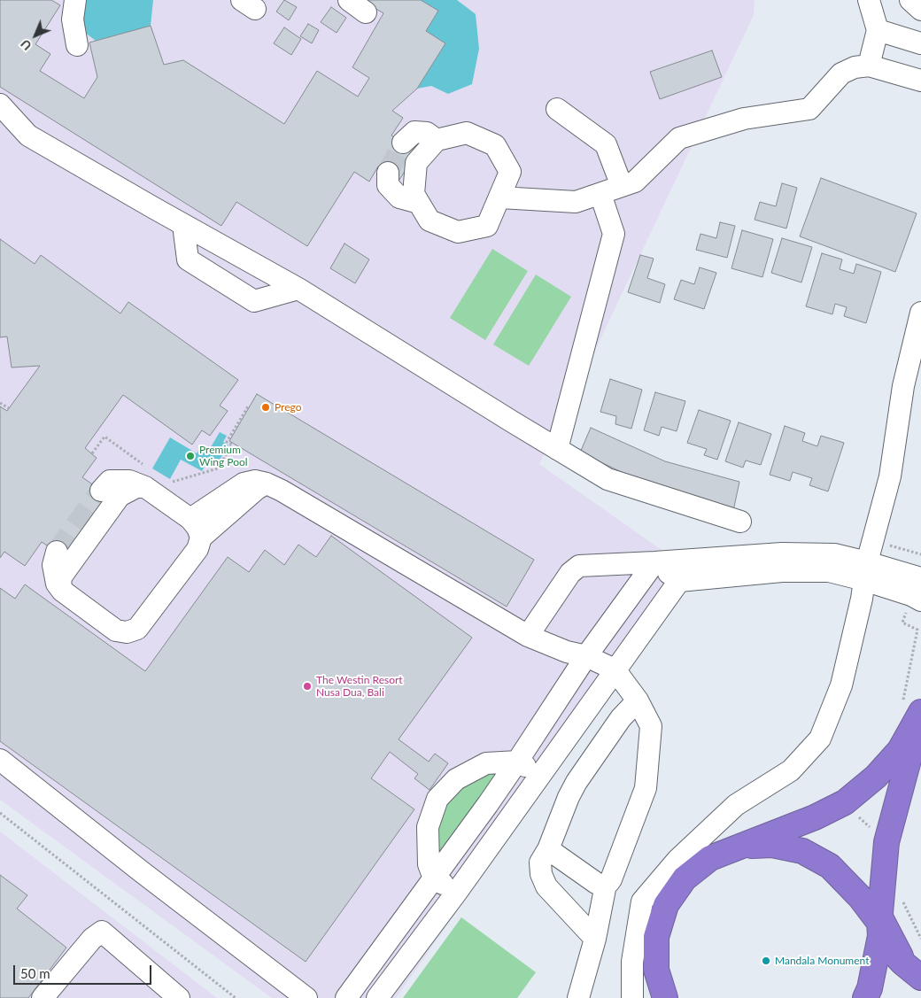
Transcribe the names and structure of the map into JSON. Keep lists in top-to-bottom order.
{
  "places": [
    "Prego",
    "Premium Wing Pool",
    "The Westin Resort Nusa Dua, Bali",
    "Mandala Monument"
  ],
  "scale_bar": "50 m",
  "north": "bottom left"
}
